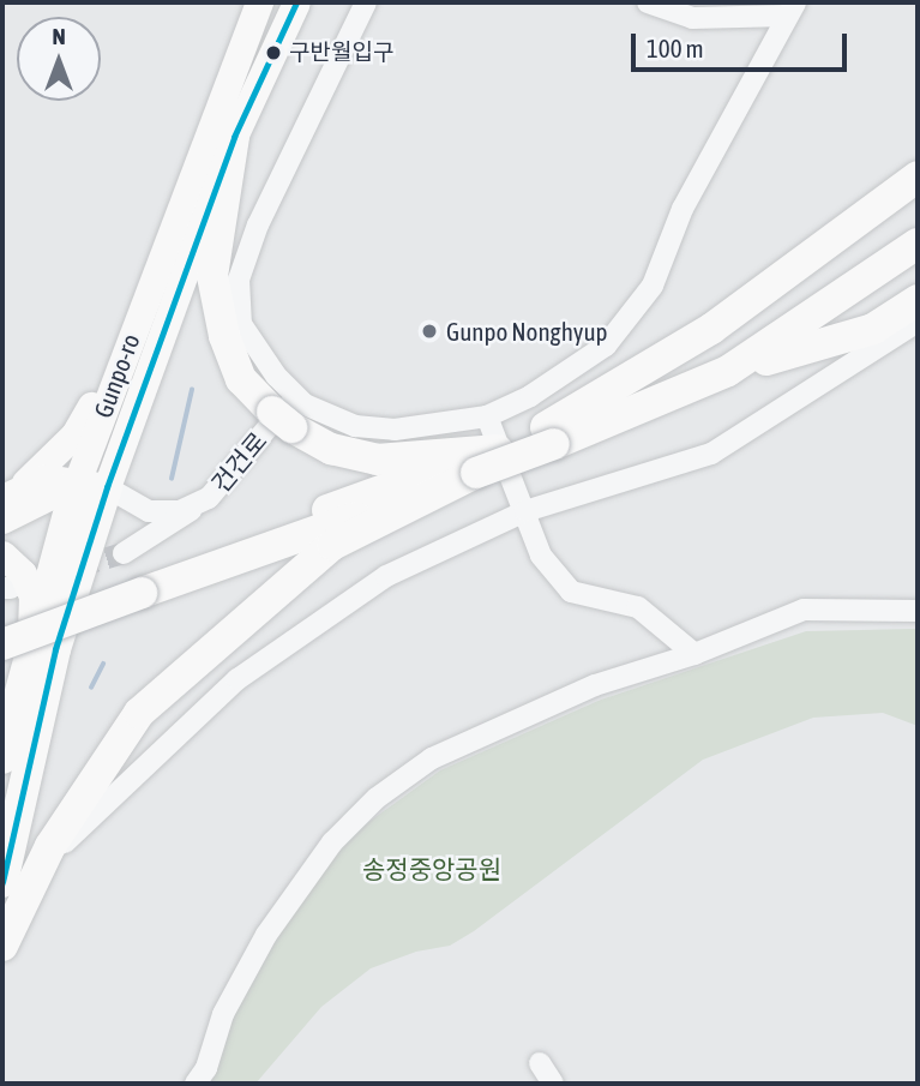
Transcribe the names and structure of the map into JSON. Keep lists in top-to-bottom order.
{
  "streets": {
    "highway": ["Gunpo-ro"],
    "street": ["건건로"]
  },
  "crossings": [
    ["Gunpo-ro", "건건로"]
  ],
  "parks": ["송정중앙공원"],
  "places": ["구반월입구", "Gunpo Nonghyup"],
  "scale_bar": "100 m",
  "north": "top"
}
